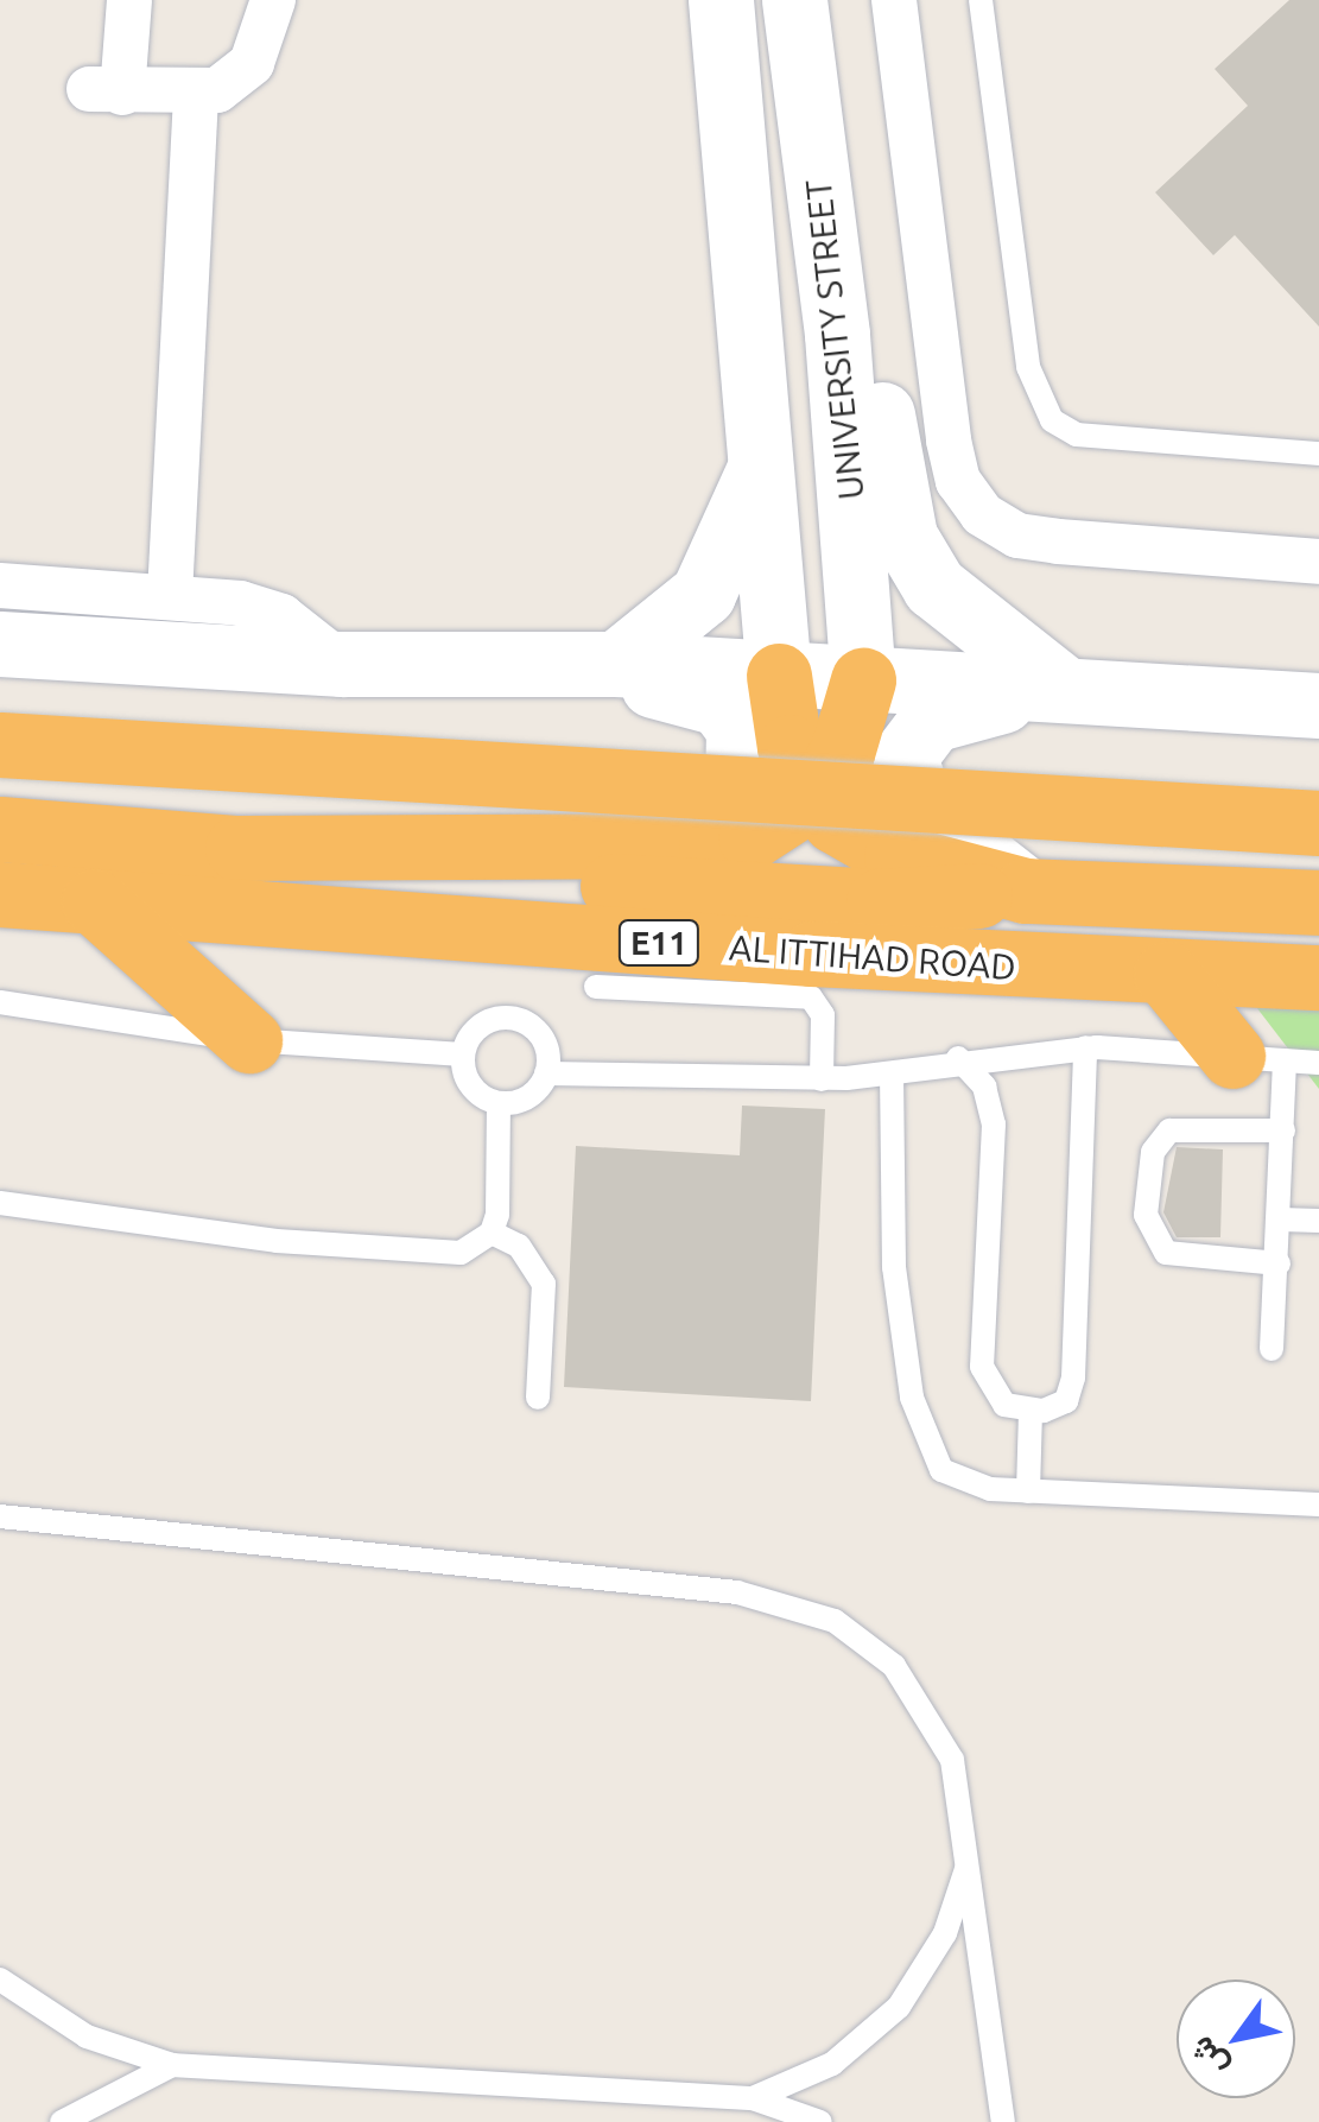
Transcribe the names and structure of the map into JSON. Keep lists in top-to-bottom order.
{
  "streets": {
    "highway": ["E11", "AL ITTIHAD ROAD"],
    "main road": ["UNIVERSITY STREET"]
  },
  "north": "bottom left"
}
